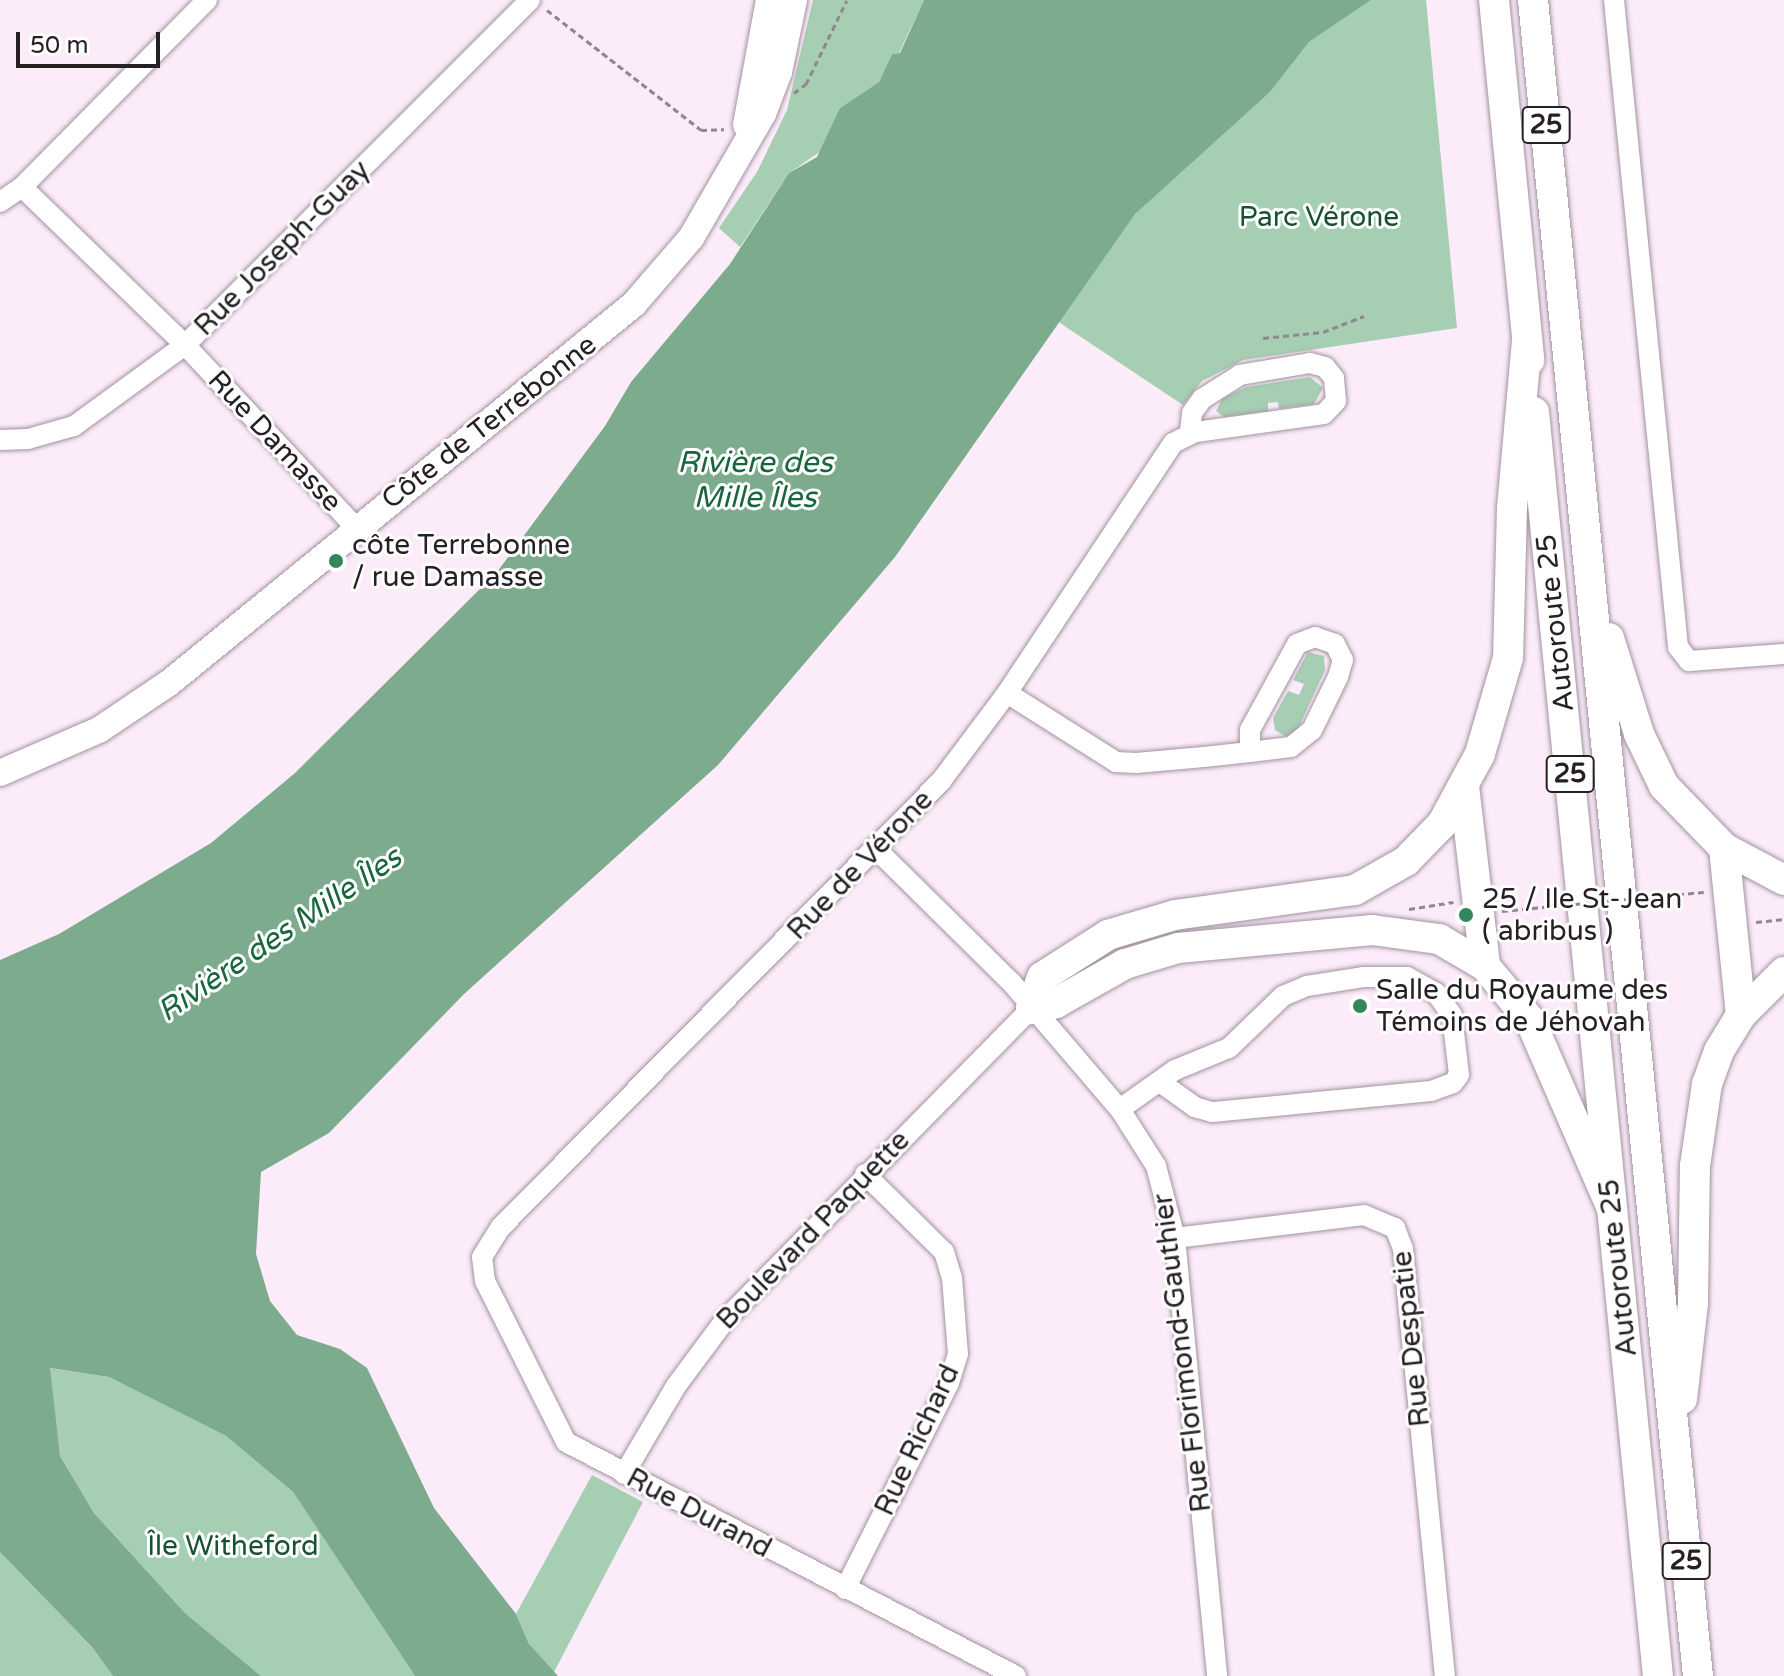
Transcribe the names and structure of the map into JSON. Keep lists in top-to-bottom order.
{
  "streets": {
    "highway": ["25", "Autoroute 25"],
    "main road": ["Côte de Terrebonne"],
    "street": [
      "Rue Joseph-Guay",
      "Rue Damasse",
      "Rue de Vérone",
      "Boulevard Paquette",
      "Rue Despatie",
      "Rue Florimond-Gauthier",
      "Rue Richard",
      "Rue Durand"
    ]
  },
  "crossings": [
    ["Rue Joseph-Guay", "Rue Damasse"],
    ["Côte de Terrebonne", "Rue Damasse"],
    ["Rue de Vérone", "Rue Florimond-Gauthier"],
    ["Rue de Vérone", "Rue Durand"],
    ["Boulevard Paquette", "Rue Florimond-Gauthier"],
    ["Boulevard Paquette", "Rue Richard"],
    ["Boulevard Paquette", "Rue Durand"],
    ["Rue Despatie", "Rue Florimond-Gauthier"],
    ["Rue Richard", "Rue Durand"]
  ],
  "water": ["Rivière des Mille Îles"],
  "parks": ["Parc Vérone", "Île Witheford"],
  "places": ["côte Terrebonne / rue Damasse", "25 / Ile St-Jean ( abribus )", "Salle du Royaume des Témoins de Jéhovah"],
  "scale_bar": "50 m"
}
